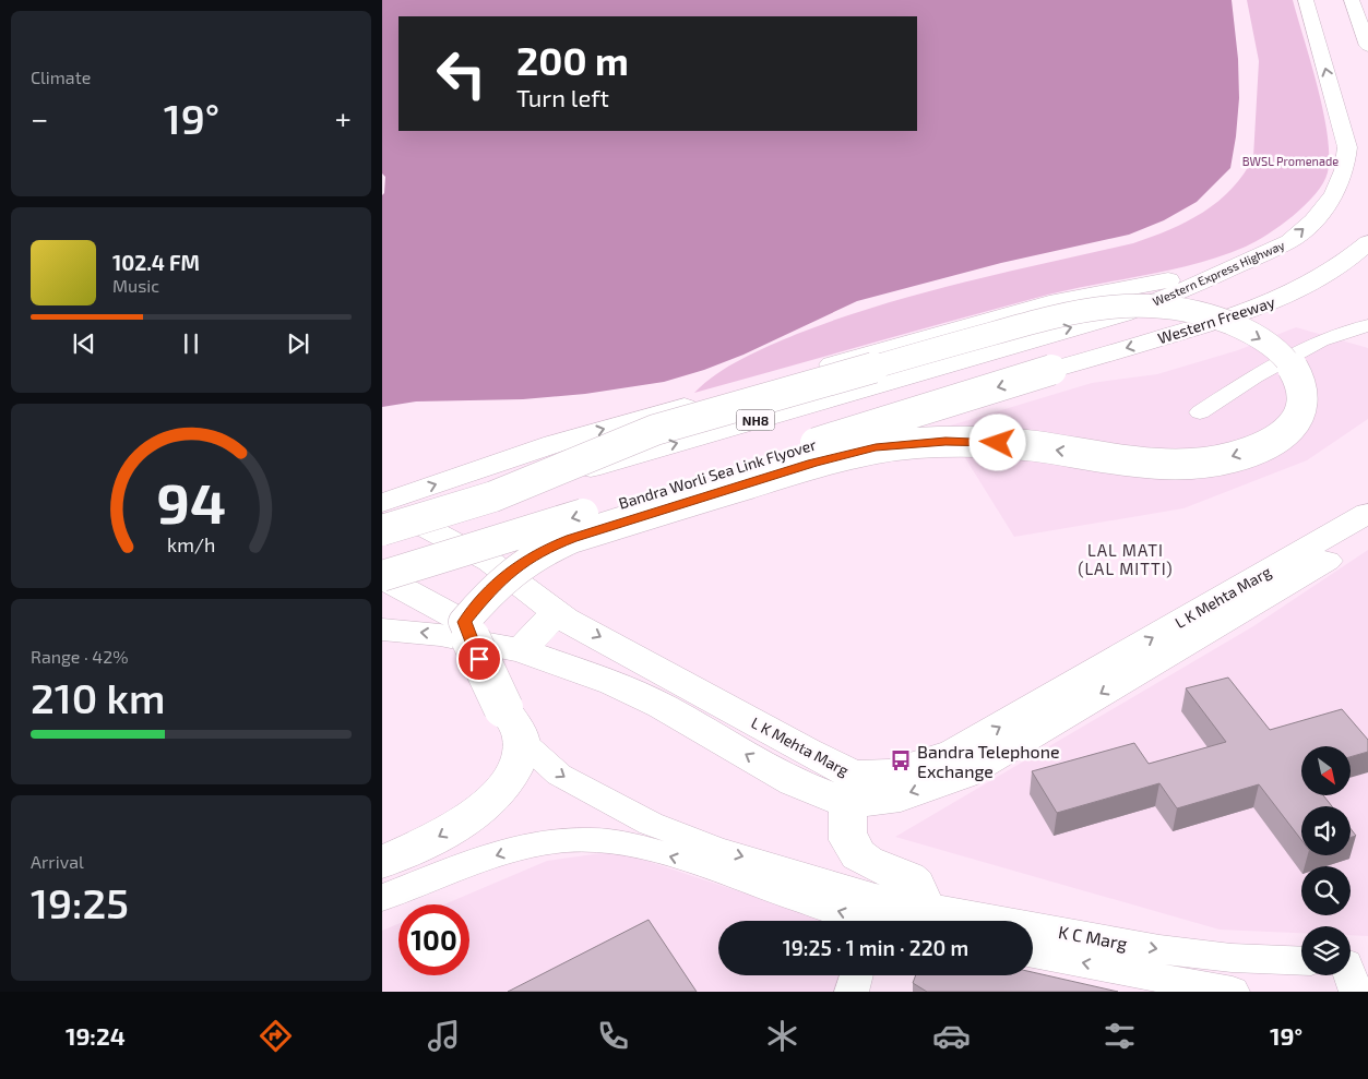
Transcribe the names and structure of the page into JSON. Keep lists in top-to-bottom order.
{
  "streets": {
    "main road": [
      "Western Express Highway",
      "Western Freeway",
      "NH8",
      "Bandra Worli Sea Link Flyover",
      "L K Mehta Marg"
    ],
    "street": ["K C Marg"]
  },
  "crossings": [
    ["Western Freeway", "Bandra Worli Sea Link Flyover"]
  ],
  "districts": ["LAL MATI (LAL MITTI)"],
  "parks": ["BWSL Promenade"],
  "places": {
    "bus stop": ["Bandra Telephone Exchange"]
  },
  "north": "bottom right",
  "page": {
    "tile": [
      "Climate",
      ["Range · 42%", "210 km"],
      ["Arrival", "19:25"]
    ],
    "turn": ["200 m", "Turn left"],
    "heat": ["−", "19°", "+"],
    "song": ["102.4 FM", "Music"],
    "limit": "100",
    "trip": "19:25 · 1 min · 220 m",
    "tabs": ["19:24", "19°"],
    "gauge": ["94", "km/h"]
  }
}
